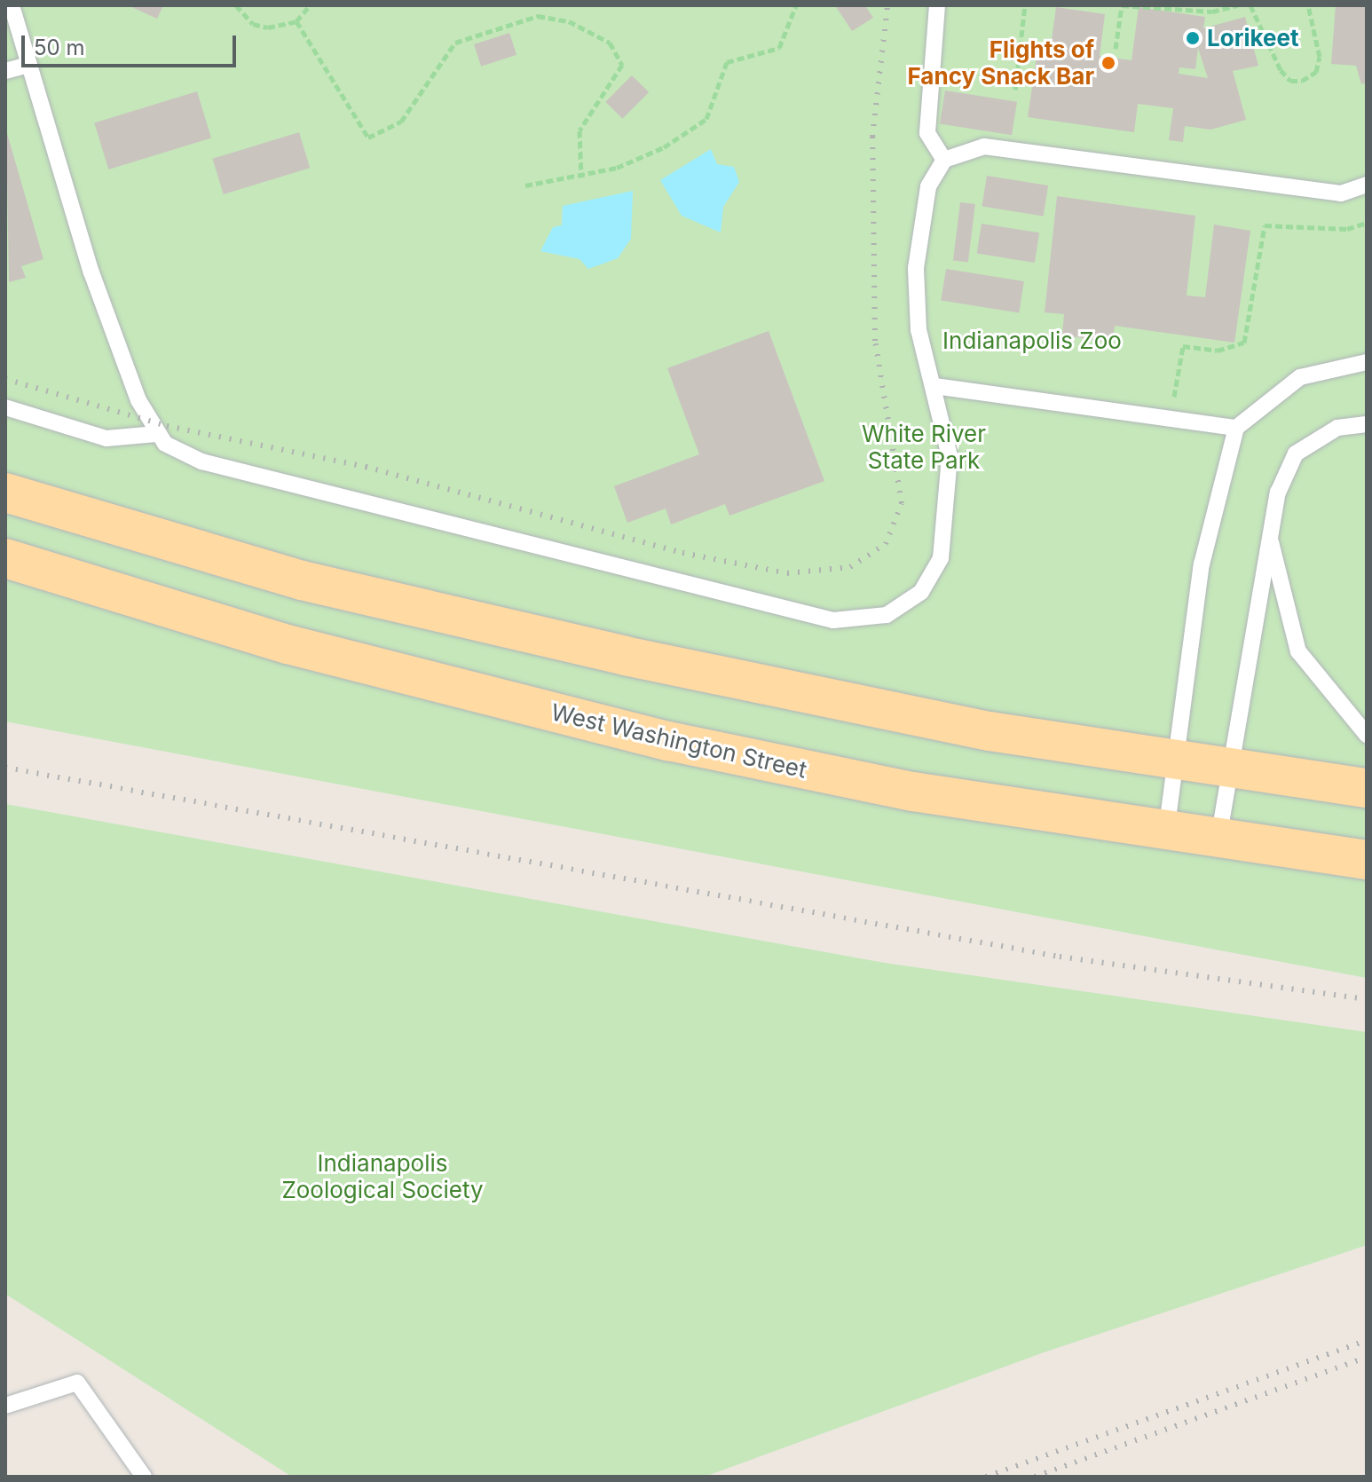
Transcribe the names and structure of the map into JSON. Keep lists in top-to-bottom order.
{
  "streets": {
    "main road": ["West Washington Street"]
  },
  "parks": ["Indianapolis Zoo", "White River State Park", "Indianapolis Zoological Society"],
  "places": ["Lorikeet", "Flights of Fancy Snack Bar"],
  "scale_bar": "50 m"
}
